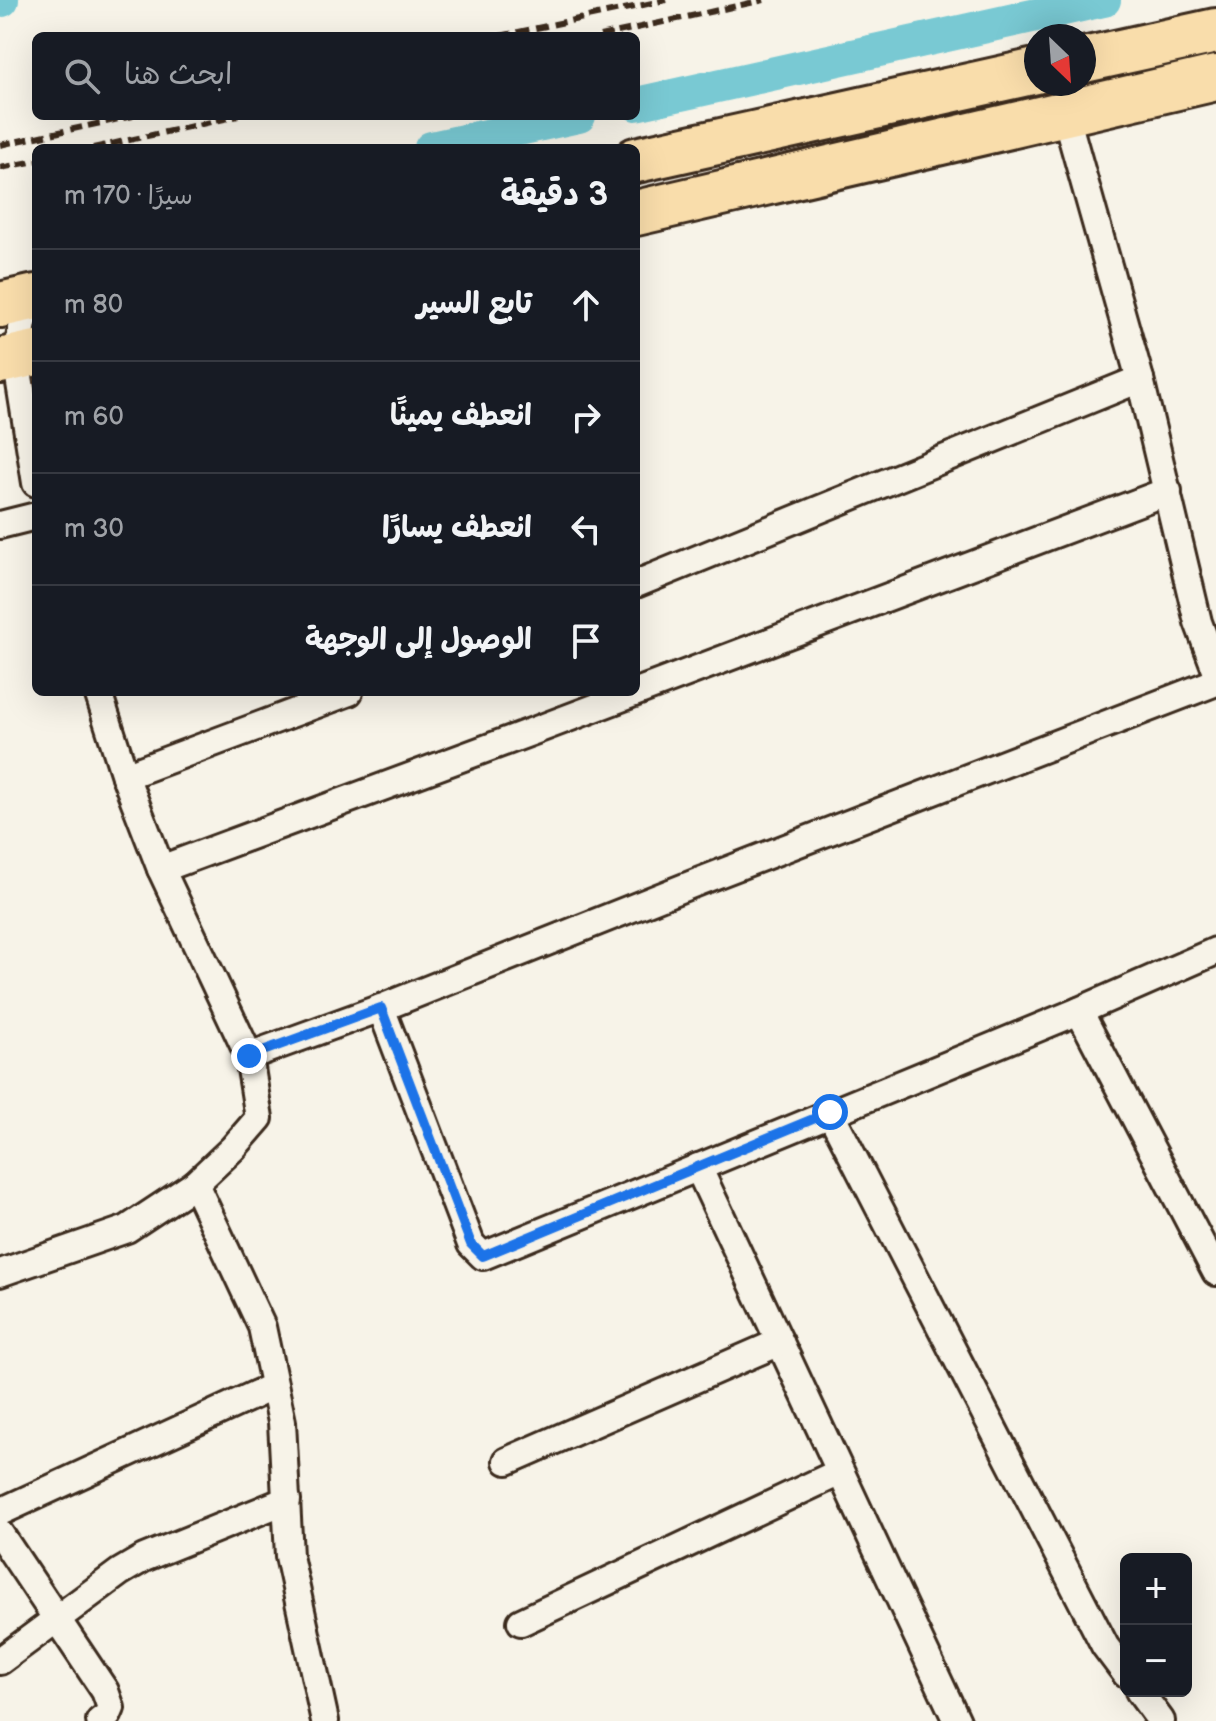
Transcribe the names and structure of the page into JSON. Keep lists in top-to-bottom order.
{
  "north": "bottom right",
  "page": {
    "search": "ابحث هنا",
    "heading": ["3 دقيقة", "سيرًا · 170 m"],
    "list": [
      ["تابع السير", "80 m"],
      ["انعطف يمينًا", "60 m"],
      ["انعطف يسارًا", "30 m"],
      "الوصول إلى الوجهة"
    ],
    "map_buttons": ["+", "−"]
  }
}
